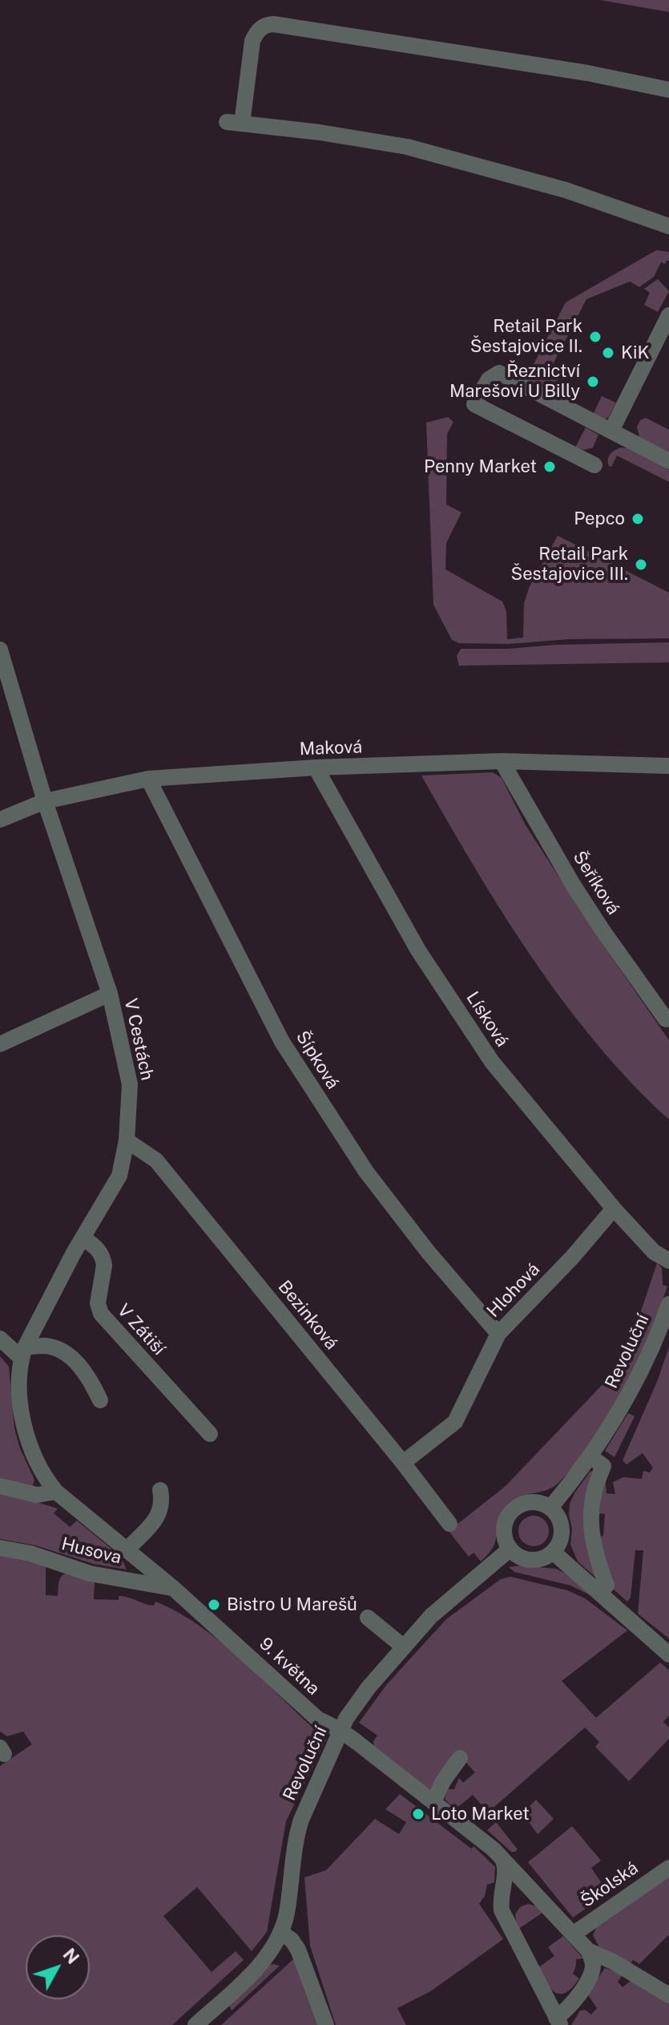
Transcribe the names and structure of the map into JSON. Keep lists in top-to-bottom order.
{
  "streets": {
    "street": [
      "Maková",
      "Šeříková",
      "Lísková",
      "V Cestách",
      "Šípková",
      "Hlohová",
      "Bezinková",
      "V Zátiší",
      "Revoluční",
      "Husova",
      "9. května",
      "Školská"
    ]
  },
  "crossings": [
    ["Maková", "Šeříková"],
    ["Maková", "Lísková"],
    ["Maková", "V Cestách"],
    ["Maková", "Šípková"],
    ["Lísková", "Hlohová"],
    ["V Cestách", "Bezinková"],
    ["V Cestách", "V Zátiší"],
    ["V Cestách", "9. května"],
    ["Šípková", "Hlohová"],
    ["Hlohová", "Bezinková"],
    ["Revoluční", "9. května"],
    ["Husova", "9. května"],
    ["9. května", "Školská"]
  ],
  "places": [
    "Retail Park Šestajovice II.",
    "KiK",
    "Řeznictví Marešovi U Billy",
    "Penny Market",
    "Pepco",
    "Retail Park Šestajovice III.",
    "Bistro U Marešů",
    "Loto Market"
  ],
  "north": "top right"
}
